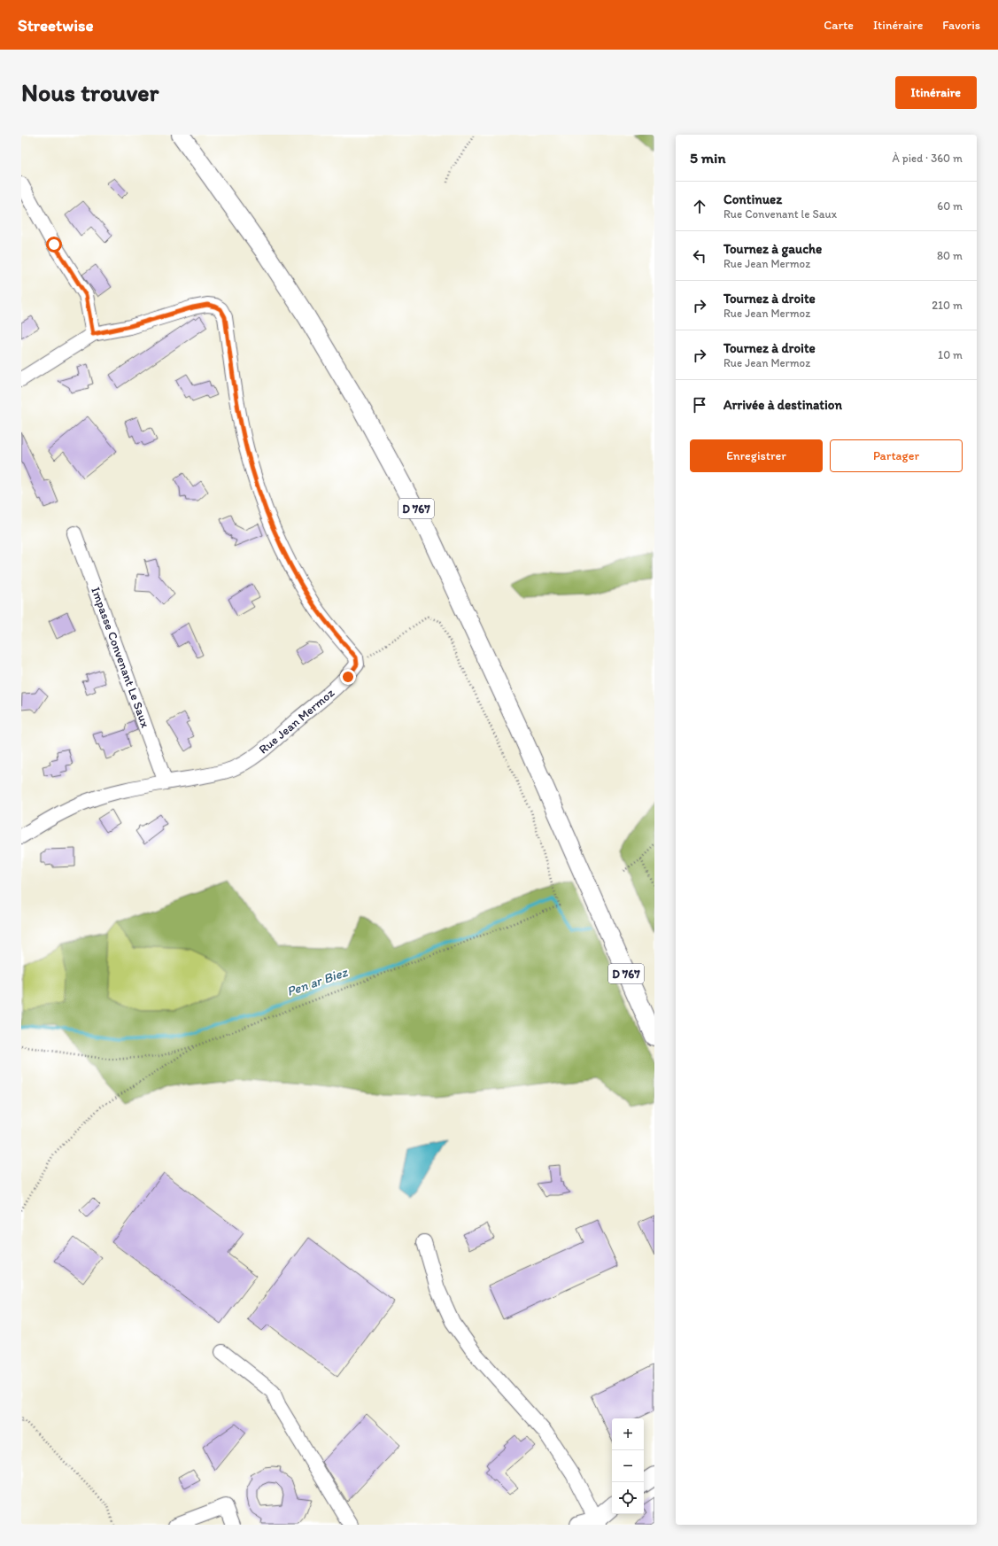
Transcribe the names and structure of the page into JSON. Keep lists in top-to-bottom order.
{
  "streets": {
    "main road": ["D 767"],
    "street": ["Impasse Convenant Le Saux", "Rue Jean Mermoz"]
  },
  "crossings": [
    ["Impasse Convenant Le Saux", "Rue Jean Mermoz"]
  ],
  "water": ["Pen ar Biez"],
  "page": {
    "header": "Streetwise",
    "nav": ["Carte", "Itinéraire", "Favoris"],
    "buttons": [
      "Itinéraire",
      ["Enregistrer", "Partager"]
    ],
    "title": "Nous trouver",
    "heading": ["5 min", "À pied · 360 m"],
    "list": [
      ["Continuez", "Rue Convenant le Saux", "60 m"],
      ["Tournez à gauche", "Rue Jean Mermoz", "80 m"],
      ["Tournez à droite", "Rue Jean Mermoz", "210 m"],
      ["Tournez à droite", "Rue Jean Mermoz", "10 m"],
      "Arrivée à destination"
    ],
    "map_buttons": ["+", "−"]
  }
}
